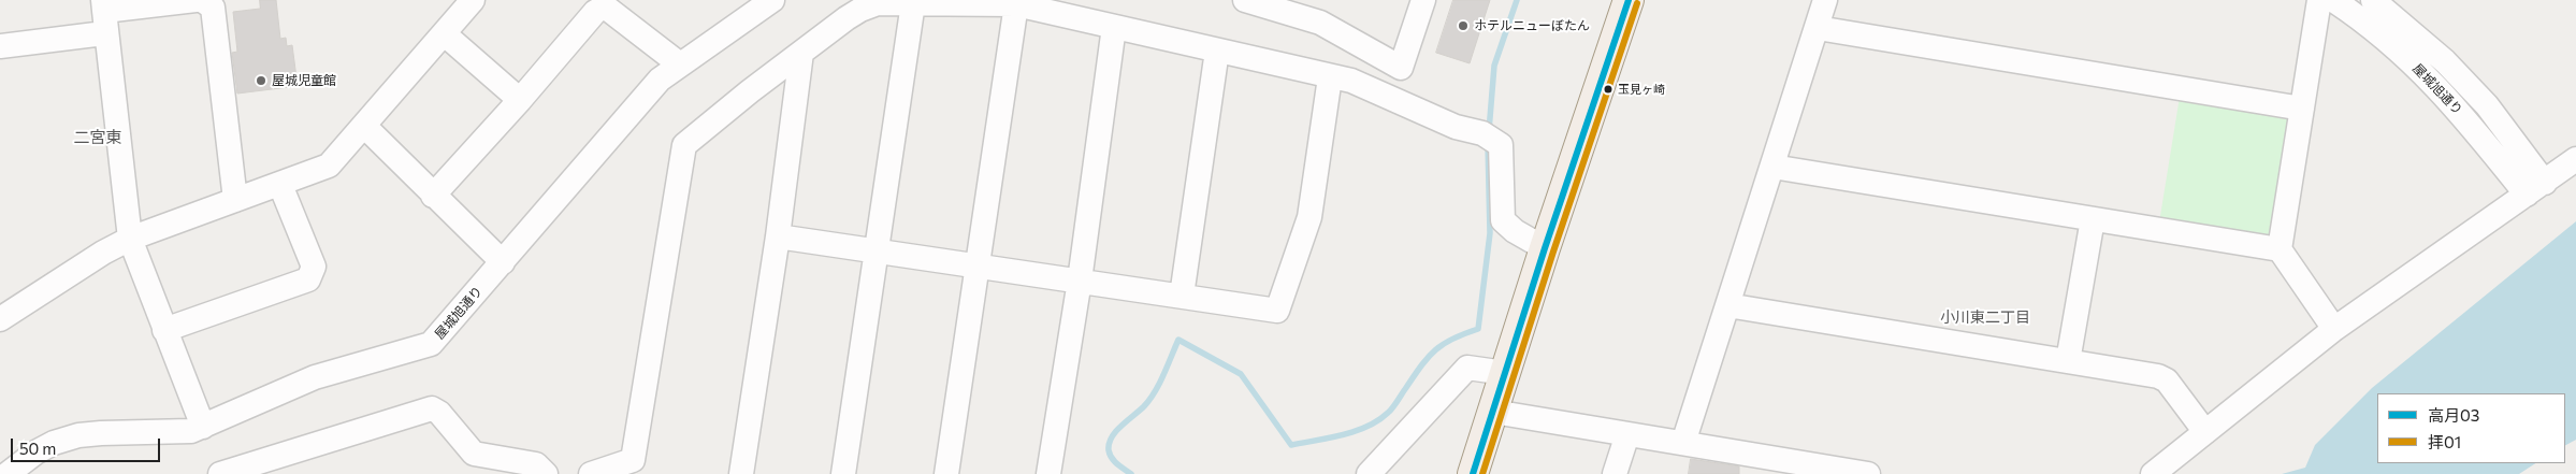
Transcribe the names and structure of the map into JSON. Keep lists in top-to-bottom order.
{
  "streets": {
    "street": ["屋城旭通り"]
  },
  "districts": ["二宮東", "小川東二丁目"],
  "places": ["ホテルニューぼたん", "屋城児童館", "玉見ヶ崎"],
  "lines": ["transit line 高月03", "transit line 拝01"],
  "legend": ["高月03", "拝01"],
  "scale_bar": "50 m"
}
